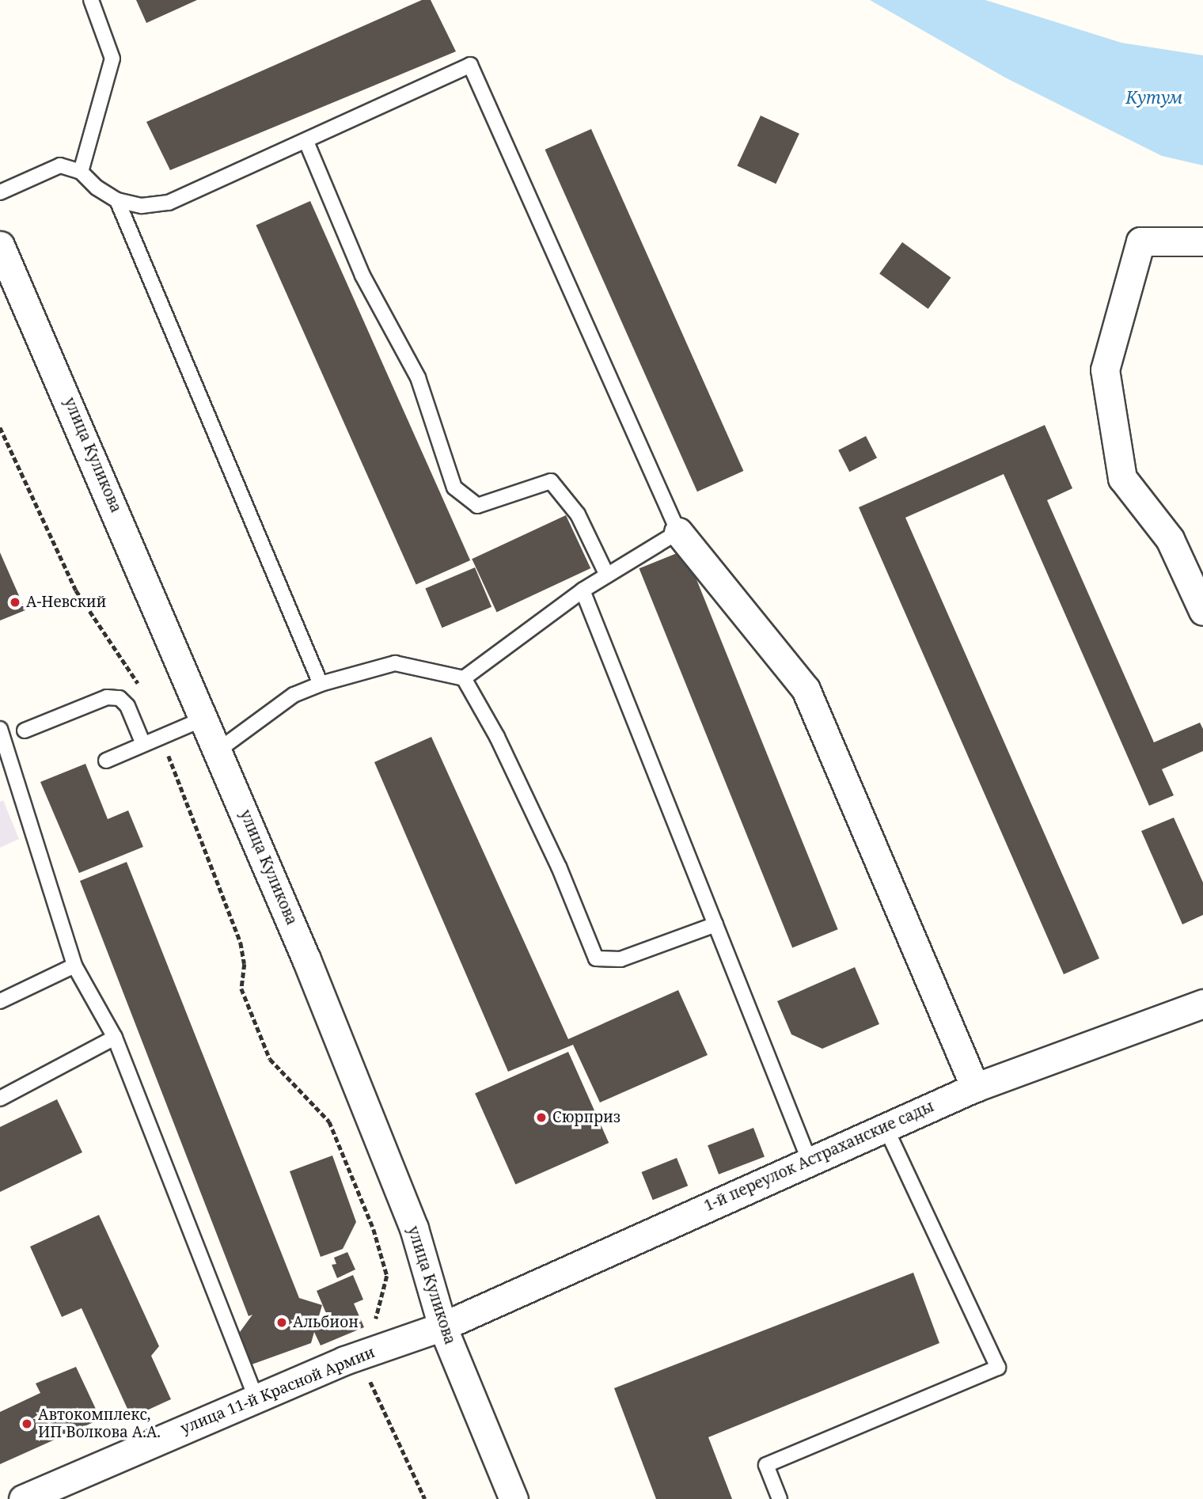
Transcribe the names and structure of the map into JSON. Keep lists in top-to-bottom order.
{
  "streets": {
    "street": ["улица Куликова", "1-й переулок Астраханские сады", "улица 11-й Красной Армии"]
  },
  "crossings": [
    ["улица Куликова", "1-й переулок Астраханские сады"],
    ["улица Куликова", "улица 11-й Красной Армии"],
    ["1-й переулок Астраханские сады", "улица 11-й Красной Армии"]
  ],
  "water": ["Кутум"],
  "places": [
    "А-Невский",
    "Сюрприз",
    "Альбион",
    "Автокомплекс, ИП Волкова А.А."
  ]
}
